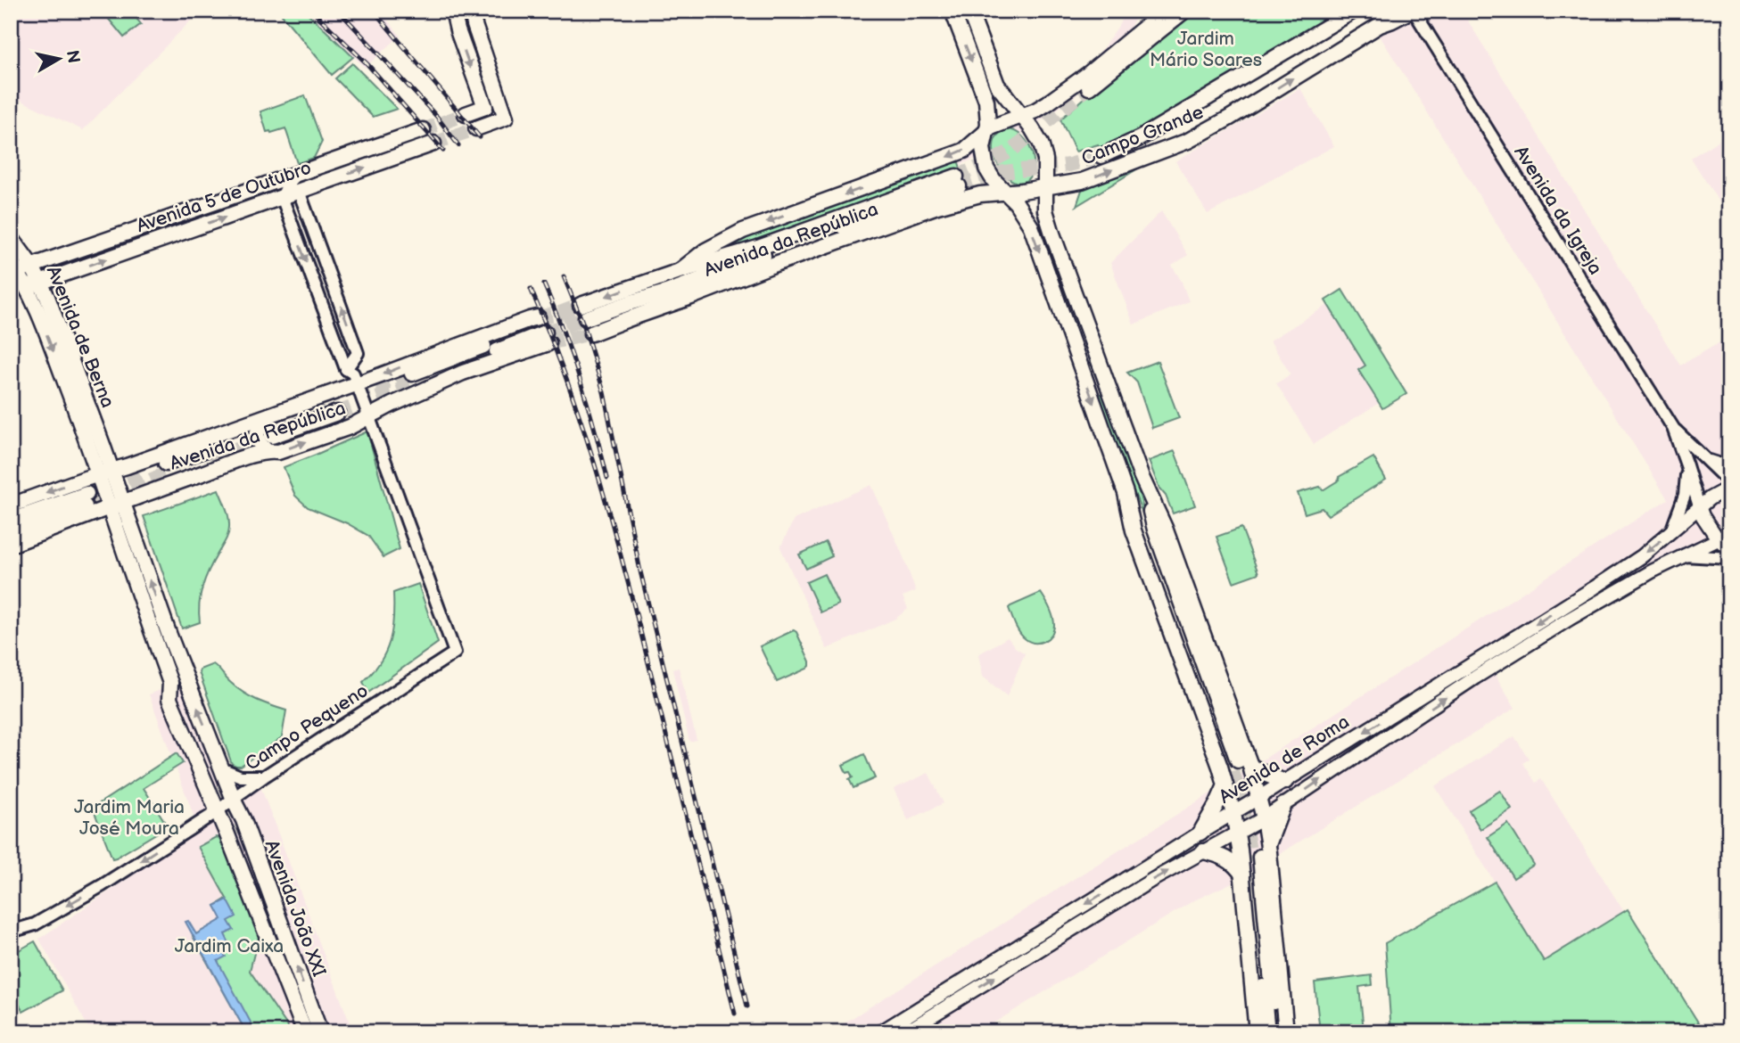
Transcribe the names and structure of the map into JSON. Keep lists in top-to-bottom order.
{
  "streets": {
    "main road": [
      "Campo Grande",
      "Avenida 5 de Outubro",
      "Avenida da República",
      "Avenida de Berna",
      "Campo Pequeno",
      "Avenida de Roma",
      "Avenida João XXI"
    ],
    "street": ["Avenida da Igreja"]
  },
  "crossings": [
    ["Campo Grande", "Avenida da Igreja"],
    ["Campo Grande", "Avenida da República"],
    ["Avenida 5 de Outubro", "Avenida de Berna"],
    ["Avenida da Igreja", "Avenida de Roma"],
    ["Avenida da República", "Avenida de Berna"],
    ["Avenida da República", "Campo Pequeno"],
    ["Avenida de Berna", "Campo Pequeno"],
    ["Campo Pequeno", "Avenida João XXI"]
  ],
  "parks": ["Jardim Mário Soares", "Jardim Maria José Moura", "Jardim Caixa"],
  "north": "right"
}
